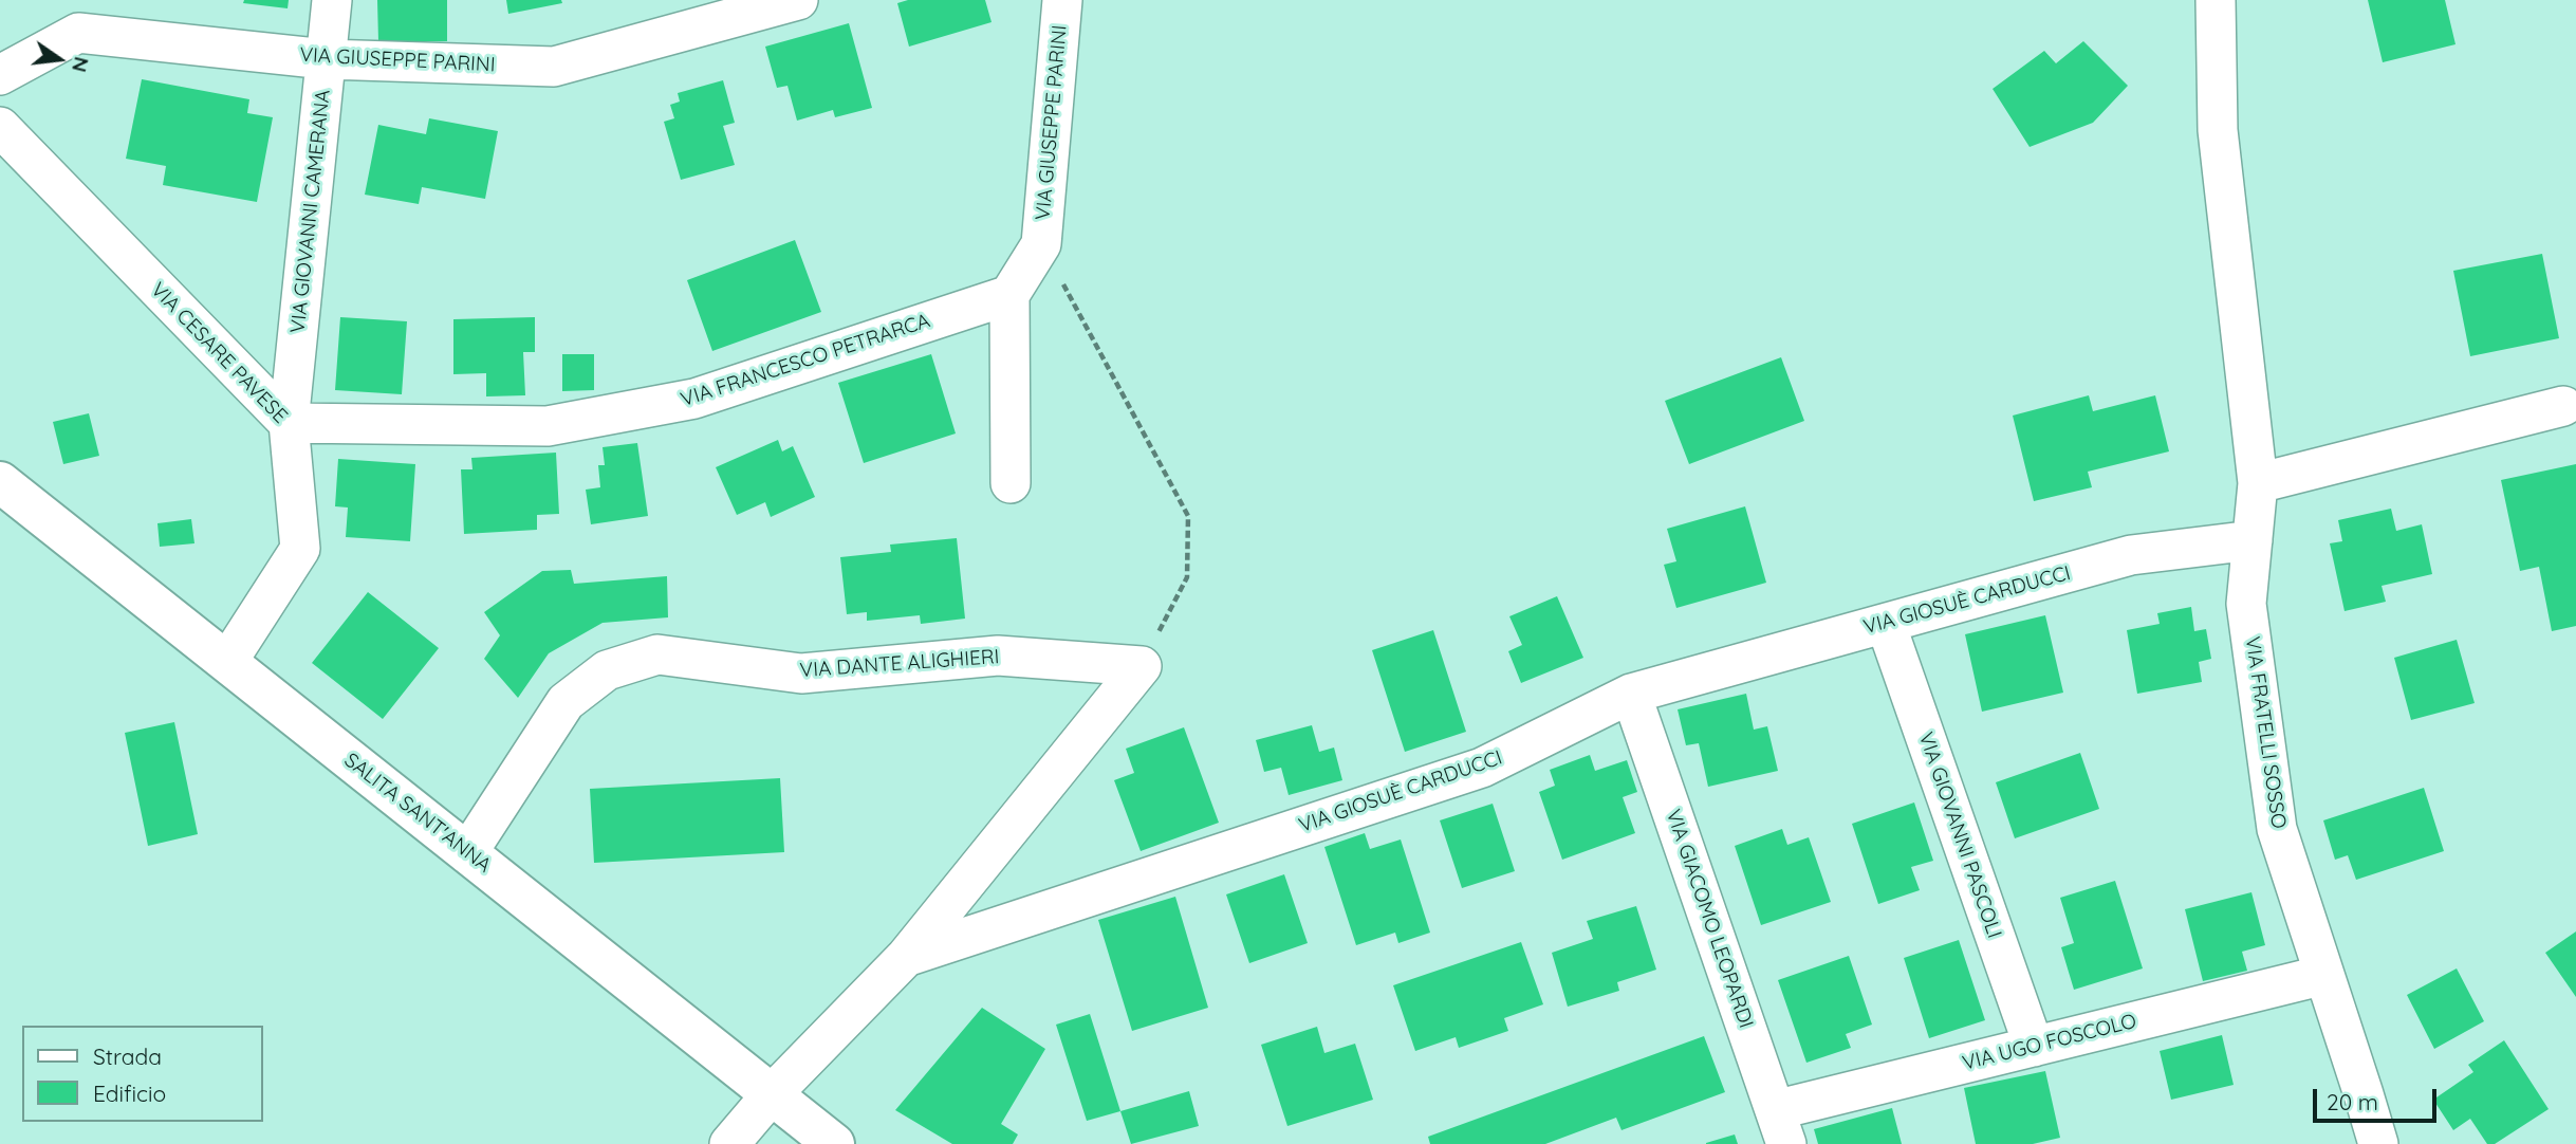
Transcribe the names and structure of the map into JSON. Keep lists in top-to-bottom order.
{
  "streets": {
    "street": [
      "VIA GIUSEPPE PARINI",
      "VIA GIOVANNI CAMERANA",
      "VIA CESARE PAVESE",
      "VIA FRANCESCO PETRARCA",
      "VIA GIOSUÈ CARDUCCI",
      "VIA DANTE ALIGHIERI",
      "VIA FRATELLI SOSSO",
      "SALITA SANT'ANNA",
      "VIA GIOVANNI PASCOLI",
      "VIA GIACOMO LEOPARDI",
      "VIA UGO FOSCOLO"
    ]
  },
  "crossings": [
    ["VIA GIUSEPPE PARINI", "VIA GIOVANNI CAMERANA"],
    ["VIA GIOVANNI CAMERANA", "VIA CESARE PAVESE"],
    ["VIA GIOVANNI CAMERANA", "VIA FRANCESCO PETRARCA"],
    ["VIA CESARE PAVESE", "VIA FRANCESCO PETRARCA"],
    ["VIA CESARE PAVESE", "SALITA SANT'ANNA"],
    ["VIA GIOSUÈ CARDUCCI", "VIA FRATELLI SOSSO"],
    ["VIA GIOSUÈ CARDUCCI", "SALITA SANT'ANNA"],
    ["VIA GIOSUÈ CARDUCCI", "VIA GIOVANNI PASCOLI"],
    ["VIA GIOSUÈ CARDUCCI", "VIA GIACOMO LEOPARDI"],
    ["VIA DANTE ALIGHIERI", "SALITA SANT'ANNA"],
    ["VIA FRATELLI SOSSO", "VIA UGO FOSCOLO"],
    ["VIA GIOVANNI PASCOLI", "VIA UGO FOSCOLO"],
    ["VIA GIACOMO LEOPARDI", "VIA UGO FOSCOLO"]
  ],
  "legend": ["Strada", "Edificio"],
  "scale_bar": "20 m",
  "north": "right"
}
